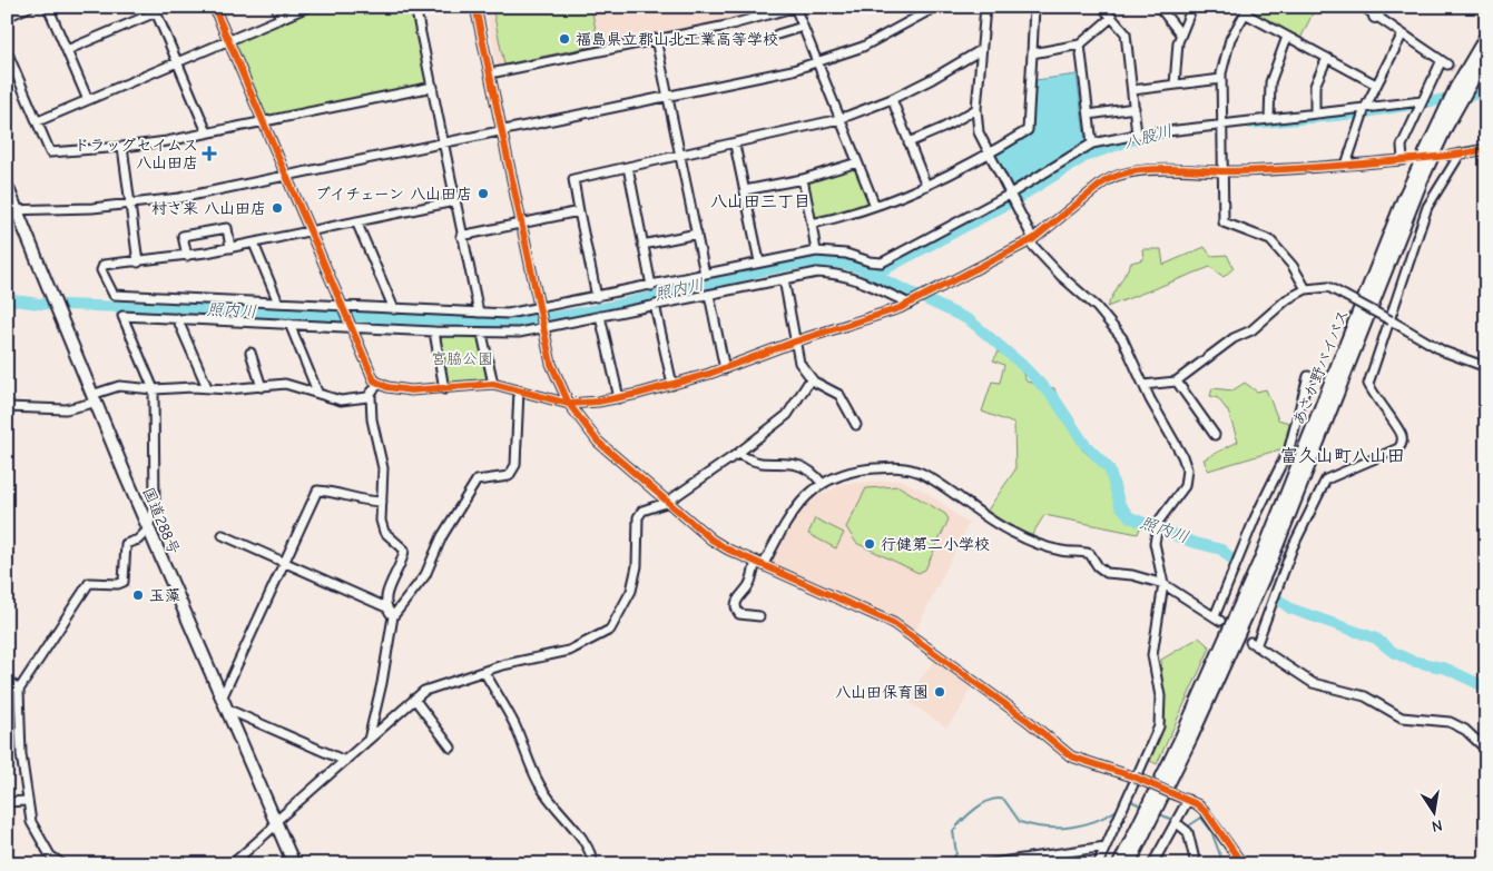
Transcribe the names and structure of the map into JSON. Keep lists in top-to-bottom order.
{
  "streets": {
    "highway": ["あさか野バイパス", "国道288号"]
  },
  "districts": ["八山田三丁目", "富久山町八山田"],
  "water": ["八股川", "照内川"],
  "parks": ["宮脇公園"],
  "places": {
    "other": [
      "福島県立郡山北工業高等学校",
      "ブイチェーン 八山田店",
      "村さ来 八山田店",
      "行健第二小学校",
      "玉藻",
      "八山田保育園"
    ],
    "health": ["ドラッグセイムス 八山田店"]
  },
  "north": "bottom"
}
